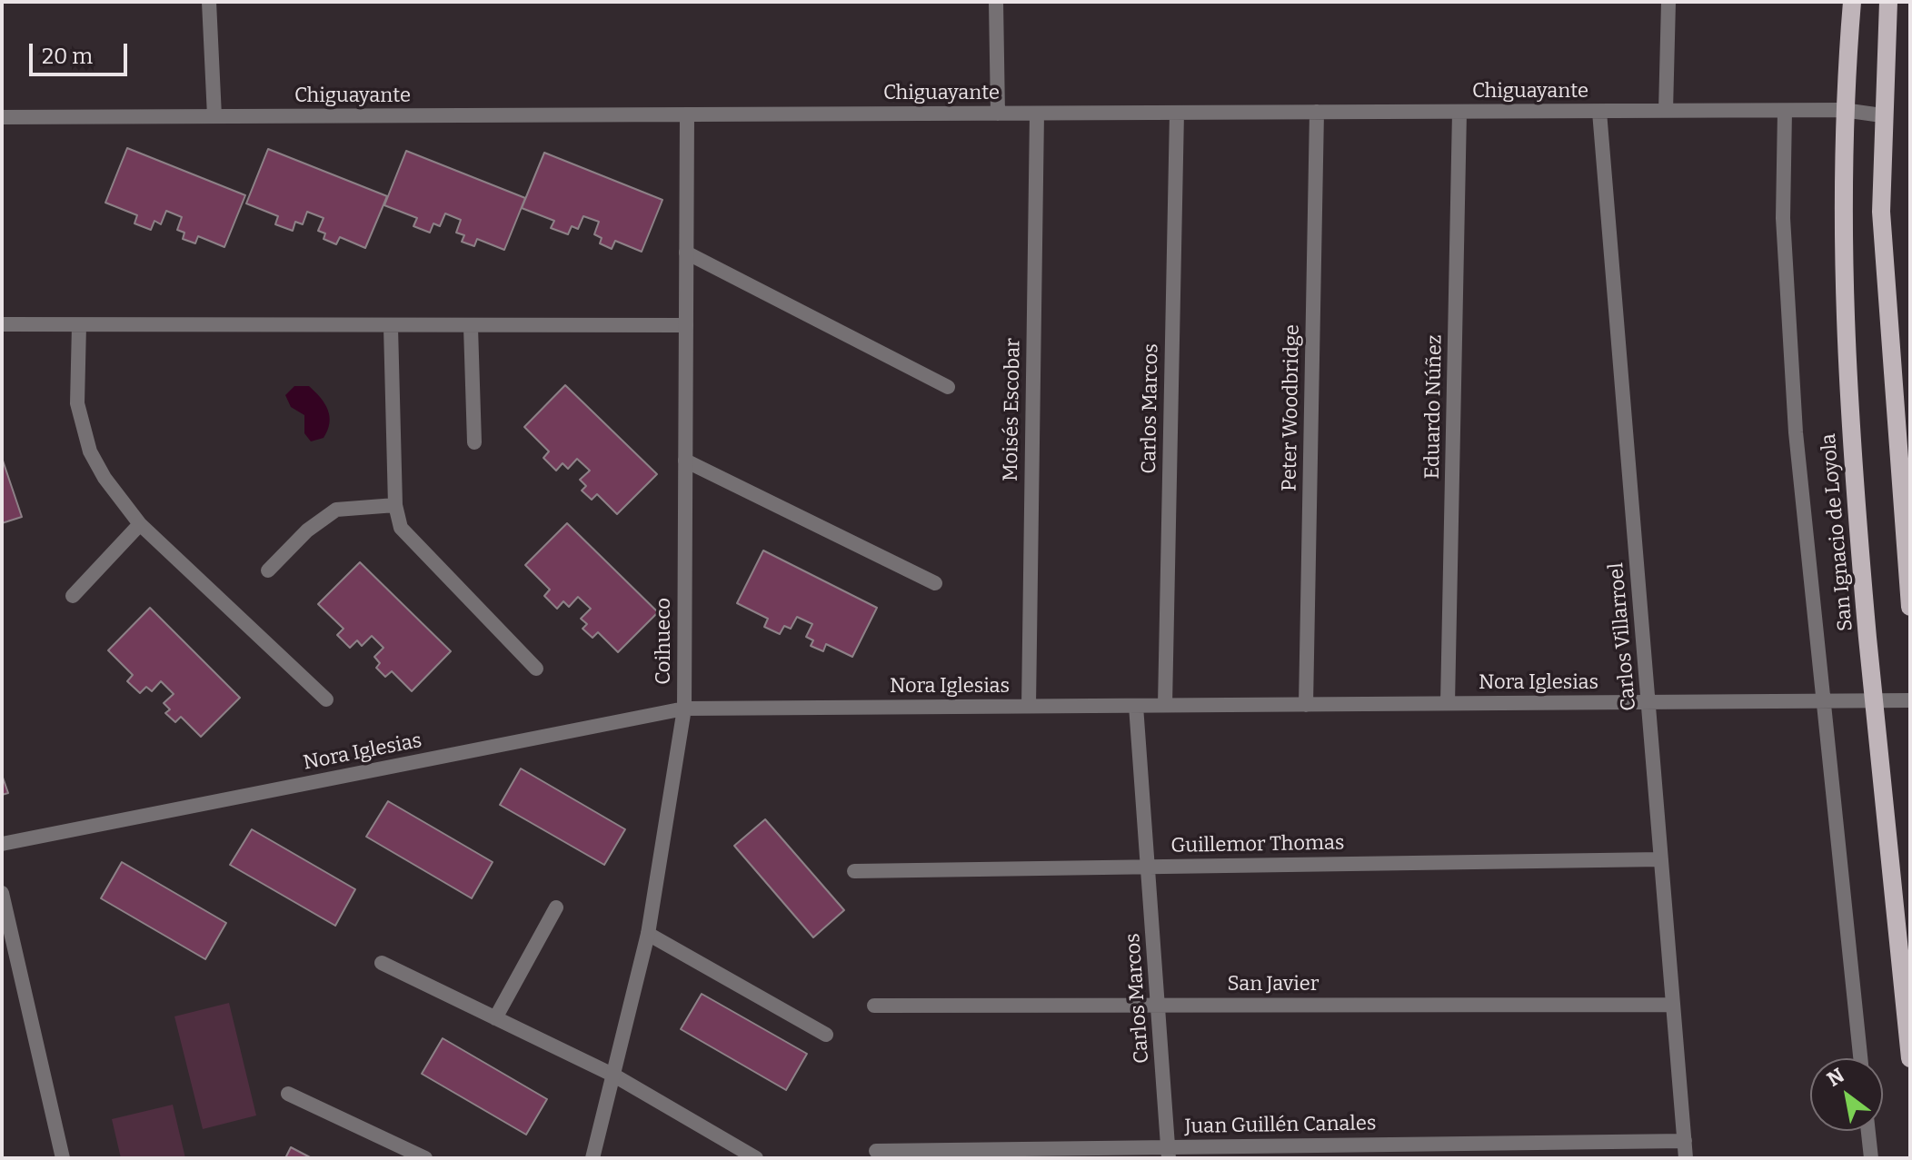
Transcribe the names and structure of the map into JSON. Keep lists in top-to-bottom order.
{
  "streets": {
    "main road": ["San Ignacio de Loyola"],
    "street": [
      "Chiguayante",
      "Eduardo Núñez",
      "Peter Woodbridge",
      "Carlos Marcos",
      "Moisés Escobar",
      "Carlos Villarroel",
      "Coihueco",
      "Nora Iglesias",
      "Guillemor Thomas",
      "San Javier",
      "Juan Guillén Canales"
    ]
  },
  "crossings": [
    ["Chiguayante", "Eduardo Núñez"],
    ["Chiguayante", "Peter Woodbridge"],
    ["Chiguayante", "Carlos Marcos"],
    ["Chiguayante", "Moisés Escobar"],
    ["Chiguayante", "San Ignacio de Loyola"],
    ["Chiguayante", "Carlos Villarroel"],
    ["Chiguayante", "Coihueco"],
    ["Eduardo Núñez", "Nora Iglesias"],
    ["Peter Woodbridge", "Nora Iglesias"],
    ["Carlos Marcos", "Nora Iglesias"],
    ["Carlos Marcos", "Guillemor Thomas"],
    ["Carlos Marcos", "San Javier"],
    ["Carlos Marcos", "Juan Guillén Canales"],
    ["Moisés Escobar", "Nora Iglesias"],
    ["San Ignacio de Loyola", "Nora Iglesias"],
    ["Carlos Villarroel", "Nora Iglesias"],
    ["Carlos Villarroel", "Guillemor Thomas"],
    ["Carlos Villarroel", "San Javier"],
    ["Carlos Villarroel", "Juan Guillén Canales"],
    ["Coihueco", "Nora Iglesias"]
  ],
  "scale_bar": "20 m",
  "north": "top left"
}
